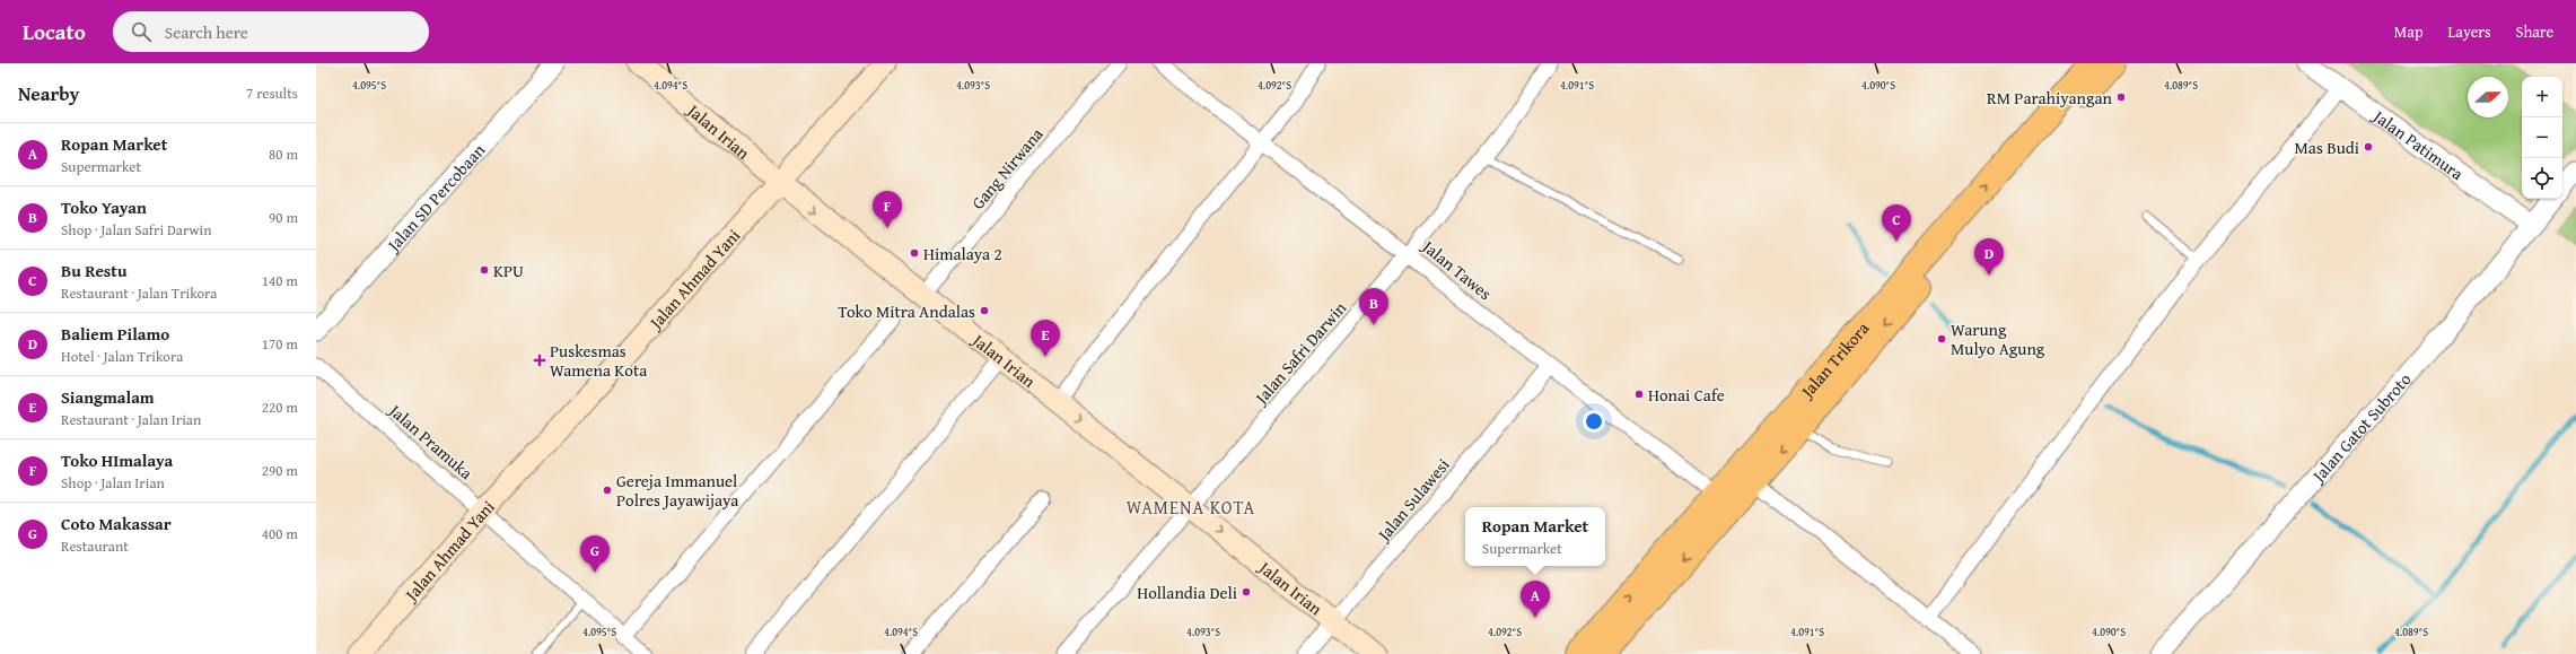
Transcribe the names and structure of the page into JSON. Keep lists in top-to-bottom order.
{
  "streets": {
    "highway": ["Jalan Trikora"],
    "main road": ["Jalan Irian", "Jalan Ahmad Yani"],
    "street": [
      "Jalan Patimura",
      "Gang Nirwana",
      "Jalan SD Percobaan",
      "Jalan Tawes",
      "Jalan Safri Darwin",
      "Jalan Gatot Subroto",
      "Jalan Pramuka",
      "Jalan Sulawesi"
    ]
  },
  "crossings": [
    ["Jalan Irian", "Gang Nirwana"],
    ["Jalan Irian", "Jalan Ahmad Yani"],
    ["Jalan Irian", "Jalan Safri Darwin"],
    ["Jalan Irian", "Jalan Sulawesi"],
    ["Jalan Patimura", "Jalan Gatot Subroto"],
    ["Jalan Tawes", "Jalan Safri Darwin"],
    ["Jalan Tawes", "Jalan Trikora"],
    ["Jalan Tawes", "Jalan Sulawesi"],
    ["Jalan Ahmad Yani", "Jalan Pramuka"]
  ],
  "one_way": ["Jalan Irian"],
  "districts": ["WAMENA KOTA"],
  "places": {
    "other": [
      "RM Parahiyangan",
      "Mas Budi",
      "Himalaya 2",
      "KPU",
      "Toko Mitra Andalas",
      "Warung Mulyo Agung",
      "Honai Cafe",
      "Gereja Immanuel Polres Jayawijaya",
      "Hollandia Deli"
    ],
    "health": ["Puskesmas Wamena Kota"]
  },
  "north": "right",
  "page": {
    "header": "Locato",
    "search": "Search here",
    "nav": ["Map", "Layers", "Share"],
    "heading": ["Nearby", "7 results"],
    "map_buttons": ["+", "−"],
    "list": [
      {
        "mark": "A",
        "name": "Ropan Market",
        "note": "Supermarket",
        "value": "80 m"
      },
      {
        "mark": "B",
        "name": "Toko Yayan",
        "note": "Shop · Jalan Safri Darwin",
        "value": "90 m"
      },
      {
        "mark": "C",
        "name": "Bu Restu",
        "note": "Restaurant · Jalan Trikora",
        "value": "140 m"
      },
      {
        "mark": "D",
        "name": "Baliem Pilamo",
        "note": "Hotel · Jalan Trikora",
        "value": "170 m"
      },
      {
        "mark": "E",
        "name": "Siangmalam",
        "note": "Restaurant · Jalan Irian",
        "value": "220 m"
      },
      {
        "mark": "F",
        "name": "Toko HImalaya",
        "note": "Shop · Jalan Irian",
        "value": "290 m"
      },
      {
        "mark": "G",
        "name": "Coto Makassar",
        "note": "Restaurant",
        "value": "400 m"
      }
    ],
    "pins": [
      "F",
      "C",
      "D",
      "B",
      "E",
      "G",
      "A"
    ],
    "popup": ["Ropan Market", "Supermarket"]
  },
  "coordinates": [
    "4.095°S",
    "4.094°S",
    "4.093°S",
    "4.092°S",
    "4.091°S",
    "4.090°S",
    "4.089°S"
  ]
}
